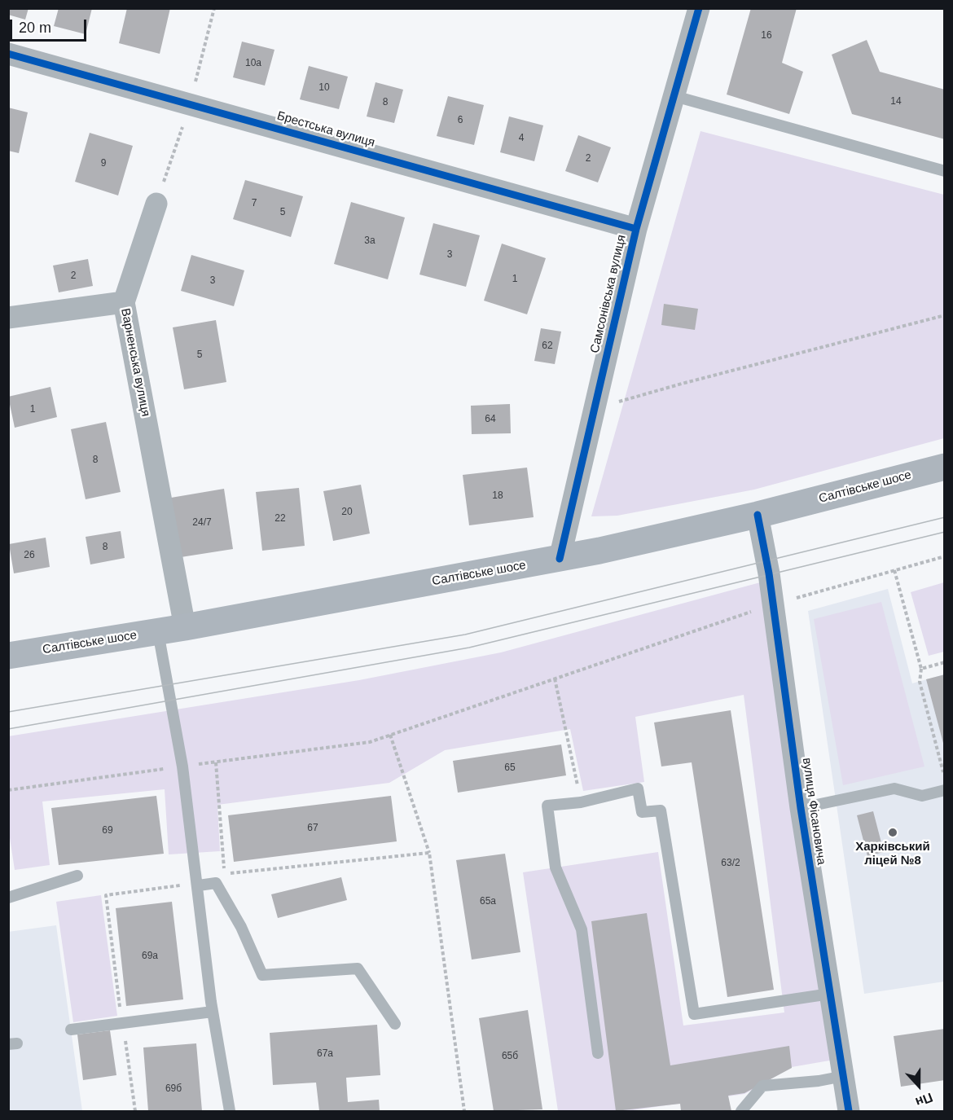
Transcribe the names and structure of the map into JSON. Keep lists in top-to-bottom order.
{
  "streets": {
    "main road": ["Салтівське шосе"],
    "street": [
      "Брестська вулиця",
      "Самсонівська вулиця",
      "Варненська вулиця",
      "вулиця Фісановича"
    ]
  },
  "crossings": [
    ["Брестська вулиця", "Самсонівська вулиця"],
    ["Самсонівська вулиця", "Салтівське шосе"],
    ["Варненська вулиця", "Салтівське шосе"],
    ["Салтівське шосе", "вулиця Фісановича"]
  ],
  "places": ["Харківський ліцей №8"],
  "house_numbers": [
    "16",
    "10а",
    "10",
    "14",
    "8",
    "6",
    "4",
    "2",
    "9",
    "7",
    "5",
    "3а",
    "3",
    "2",
    "1",
    "3",
    "62",
    "5",
    "1",
    "64",
    "8",
    "18",
    "20",
    "22",
    "24/7",
    "8",
    "26",
    "65",
    "67",
    "69",
    "63/2",
    "65а",
    "69а",
    "67а",
    "65б",
    "69б"
  ],
  "scale_bar": "20 m",
  "north": "bottom"
}
